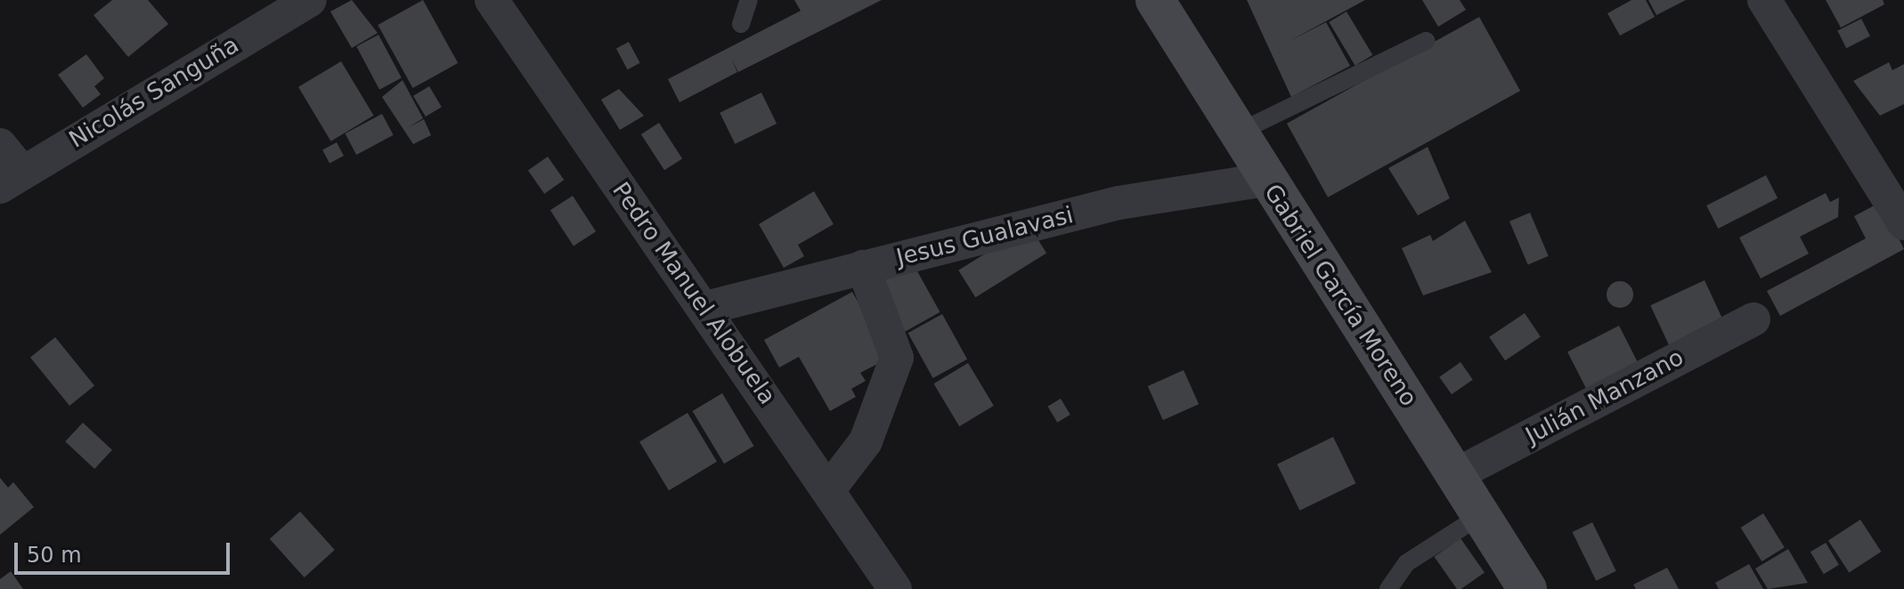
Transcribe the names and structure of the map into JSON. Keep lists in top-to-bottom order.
{
  "streets": {
    "street": [
      "Nicolás Sanguña",
      "Jesus Gualavasi",
      "Pedro Manuel Alobuela",
      "Gabriel García Moreno",
      "Julián Manzano"
    ]
  },
  "crossings": [
    ["Jesus Gualavasi", "Pedro Manuel Alobuela"],
    ["Jesus Gualavasi", "Gabriel García Moreno"],
    ["Gabriel García Moreno", "Julián Manzano"]
  ],
  "scale_bar": "50 m"
}
